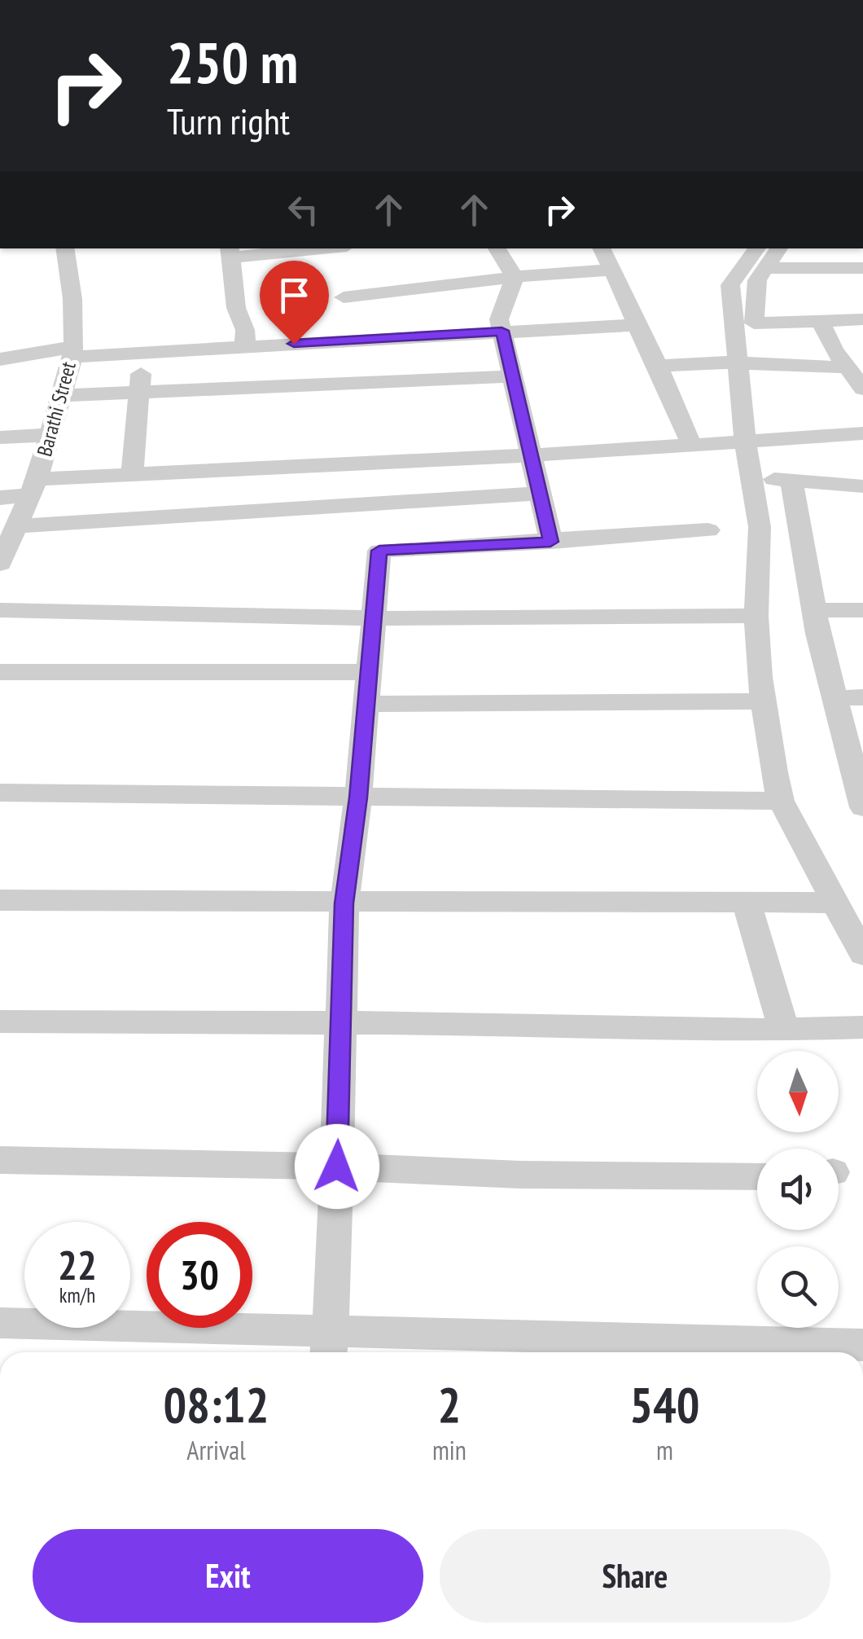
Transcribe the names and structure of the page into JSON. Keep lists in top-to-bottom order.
{
  "streets": {
    "street": ["Barathi Street"]
  },
  "north": "bottom",
  "page": {
    "turn": ["250 m", "Turn right"],
    "speed": "22 km/h",
    "limit": "30",
    "eta": [
      "08:12",
      "Arrival",
      "2",
      "min",
      "540",
      "m"
    ],
    "buttons": ["Exit", "Share"]
  }
}
